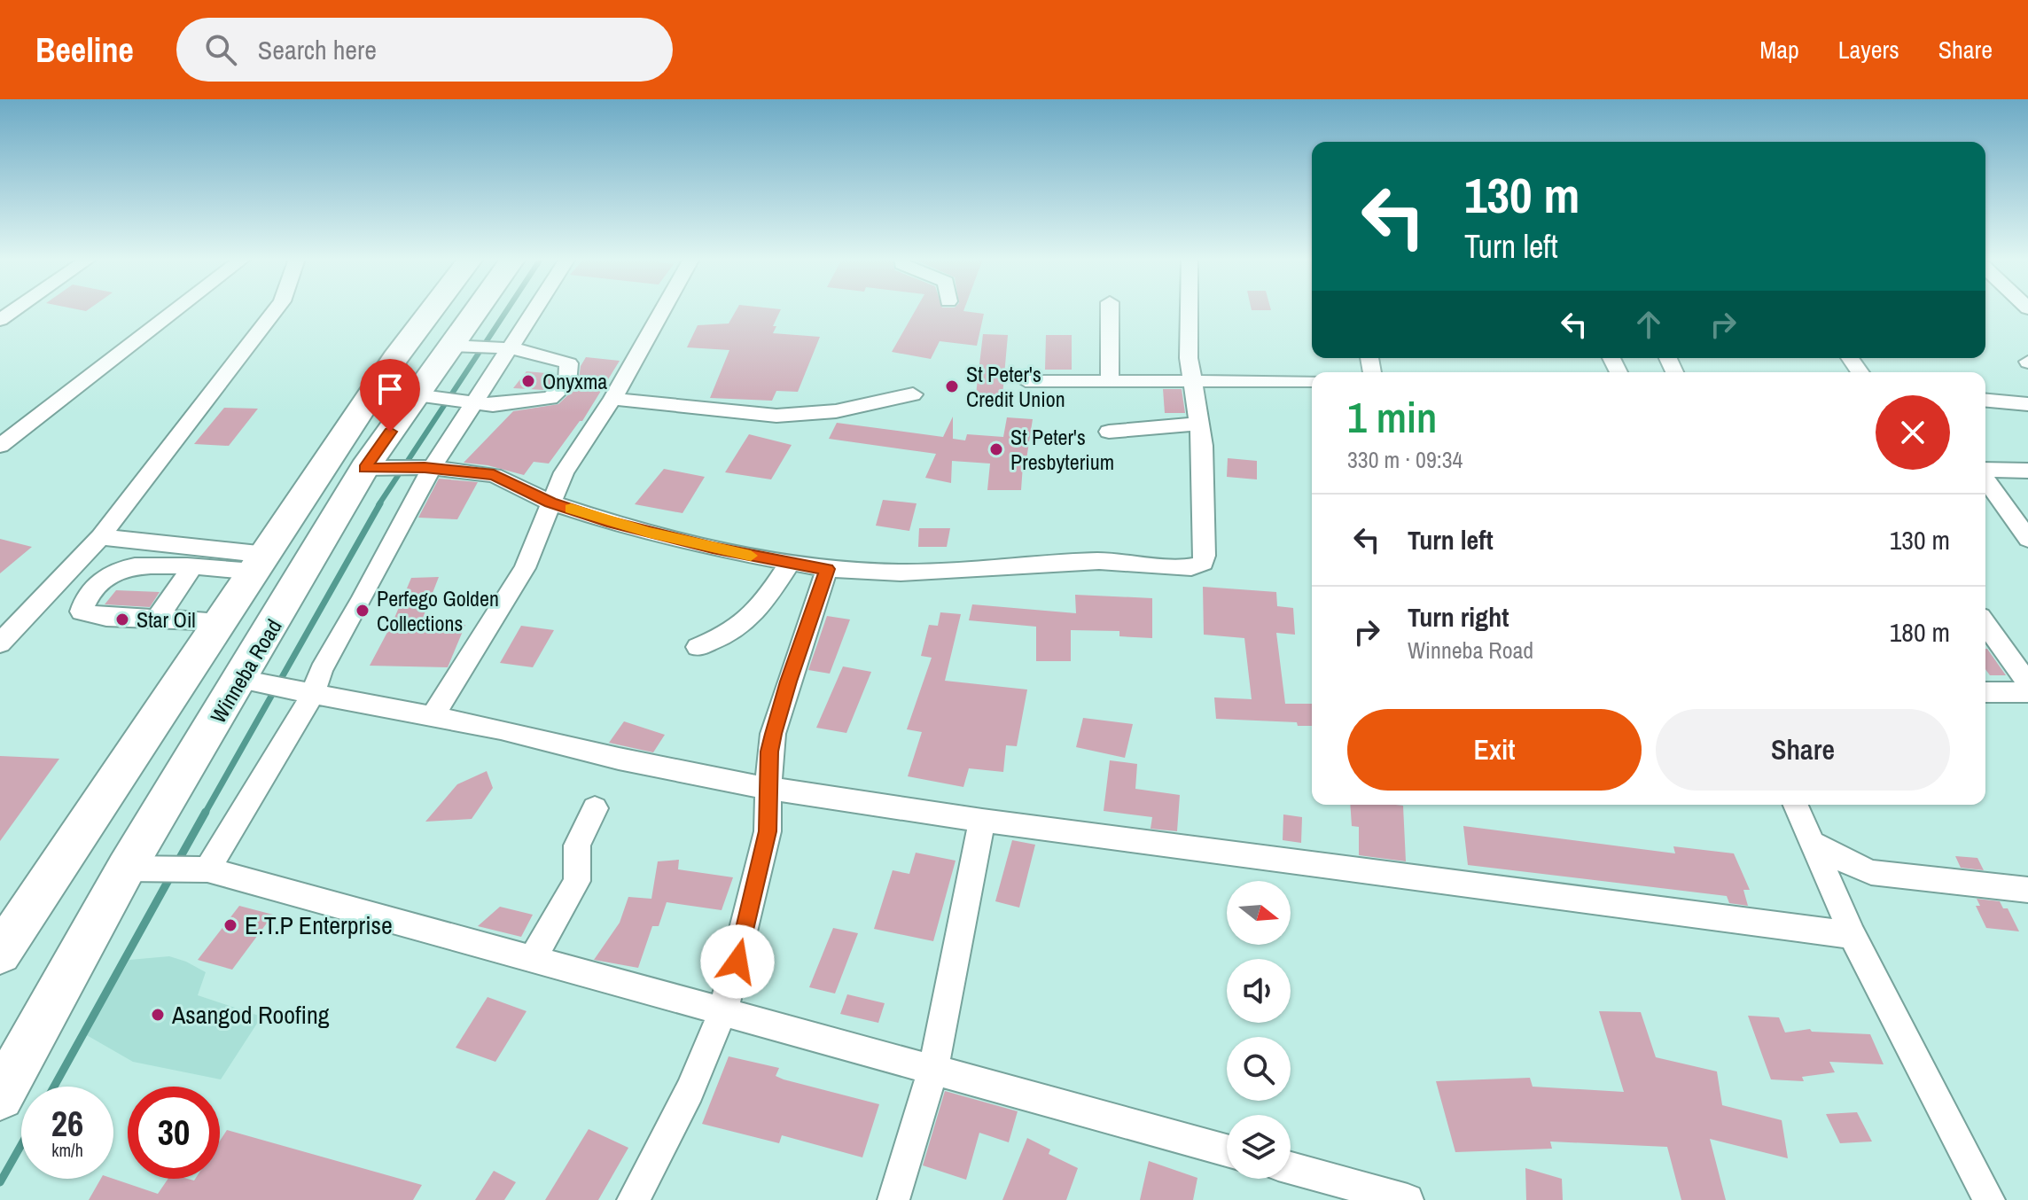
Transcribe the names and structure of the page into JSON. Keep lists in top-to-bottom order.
{
  "streets": {
    "highway": ["Winneba Road"]
  },
  "places": [
    "Onyxma",
    "St Peter's Credit Union",
    "St Peter's Presbyterium",
    "Perfego Golden Collections",
    "Star Oil",
    "E.T.P Enterprise",
    "Asangod Roofing"
  ],
  "north": "right",
  "page": {
    "header": "Beeline",
    "search": "Search here",
    "nav": ["Map", "Layers", "Share"],
    "turn": ["130 m", "Turn left"],
    "heading": ["1 min", "330 m · 09:34"],
    "list": [
      {
        "name": "Turn left",
        "value": "130 m"
      },
      {
        "name": "Turn right",
        "note": "Winneba Road",
        "value": "180 m"
      }
    ],
    "buttons": ["Exit", "Share"],
    "speed": "26 km/h",
    "limit": "30"
  }
}
